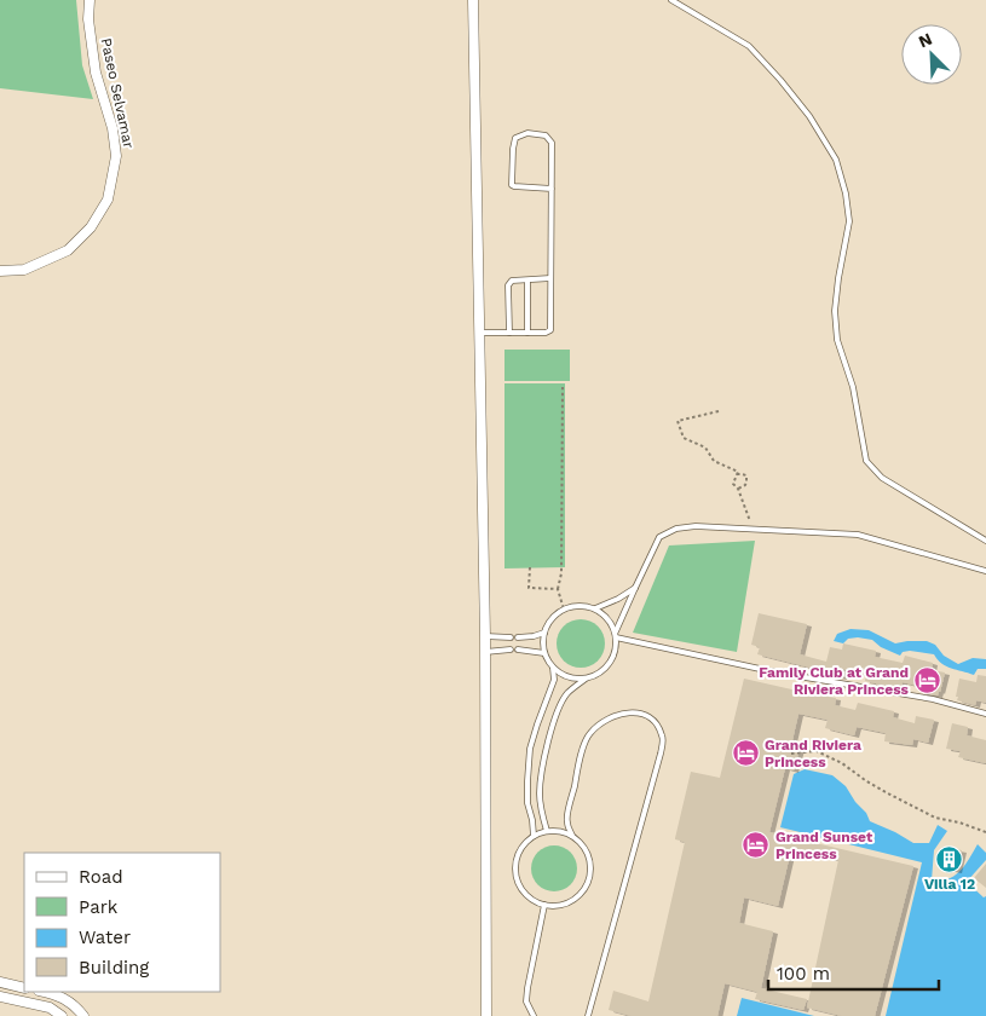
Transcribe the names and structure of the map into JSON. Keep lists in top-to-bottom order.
{
  "streets": {
    "street": ["Paseo Selvamar"]
  },
  "places": {
    "hotel": ["Family Club at Grand Riviera Princess", "Grand Riviera Princess", "Grand Sunset Princess"],
    "building": ["Villa 12"]
  },
  "legend": [
    "Road",
    "Park",
    "Water",
    "Building"
  ],
  "scale_bar": "100 m",
  "north": "top left"
}
